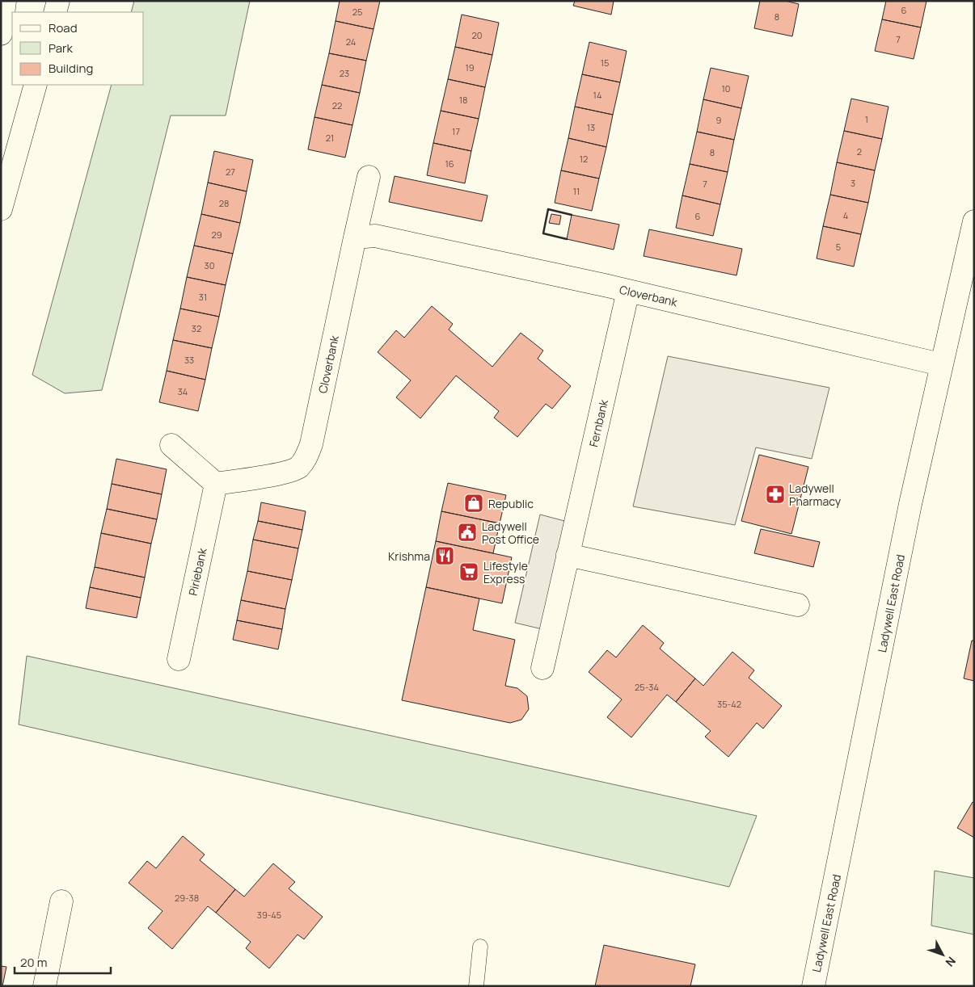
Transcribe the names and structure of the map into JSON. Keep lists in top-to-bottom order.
{
  "streets": {
    "street": [
      "Cloverbank",
      "Fernbank",
      "Piriebank",
      "Ladywell East Road"
    ]
  },
  "crossings": [
    ["Cloverbank", "Fernbank"],
    ["Cloverbank", "Piriebank"],
    ["Cloverbank", "Ladywell East Road"]
  ],
  "places": {
    "pharmacy": ["Ladywell Pharmacy"],
    "shop": ["Republic"],
    "public building": ["Ladywell Post Office"],
    "restaurant": ["Krishma"],
    "supermarket": ["Lifestyle Express"]
  },
  "house_numbers": [
    "6",
    "25",
    "8",
    "20",
    "7",
    "24",
    "15",
    "19",
    "23",
    "10",
    "14",
    "18",
    "22",
    "1",
    "9",
    "13",
    "17",
    "21",
    "2",
    "8",
    "12",
    "16",
    "27",
    "3",
    "7",
    "11",
    "28",
    "4",
    "6",
    "29",
    "5",
    "30",
    "31",
    "32",
    "33",
    "34",
    "25-34",
    "35-42",
    "29-38",
    "39-45"
  ],
  "legend": ["Road", "Park", "Building"],
  "scale_bar": "20 m",
  "north": "bottom right"
}
